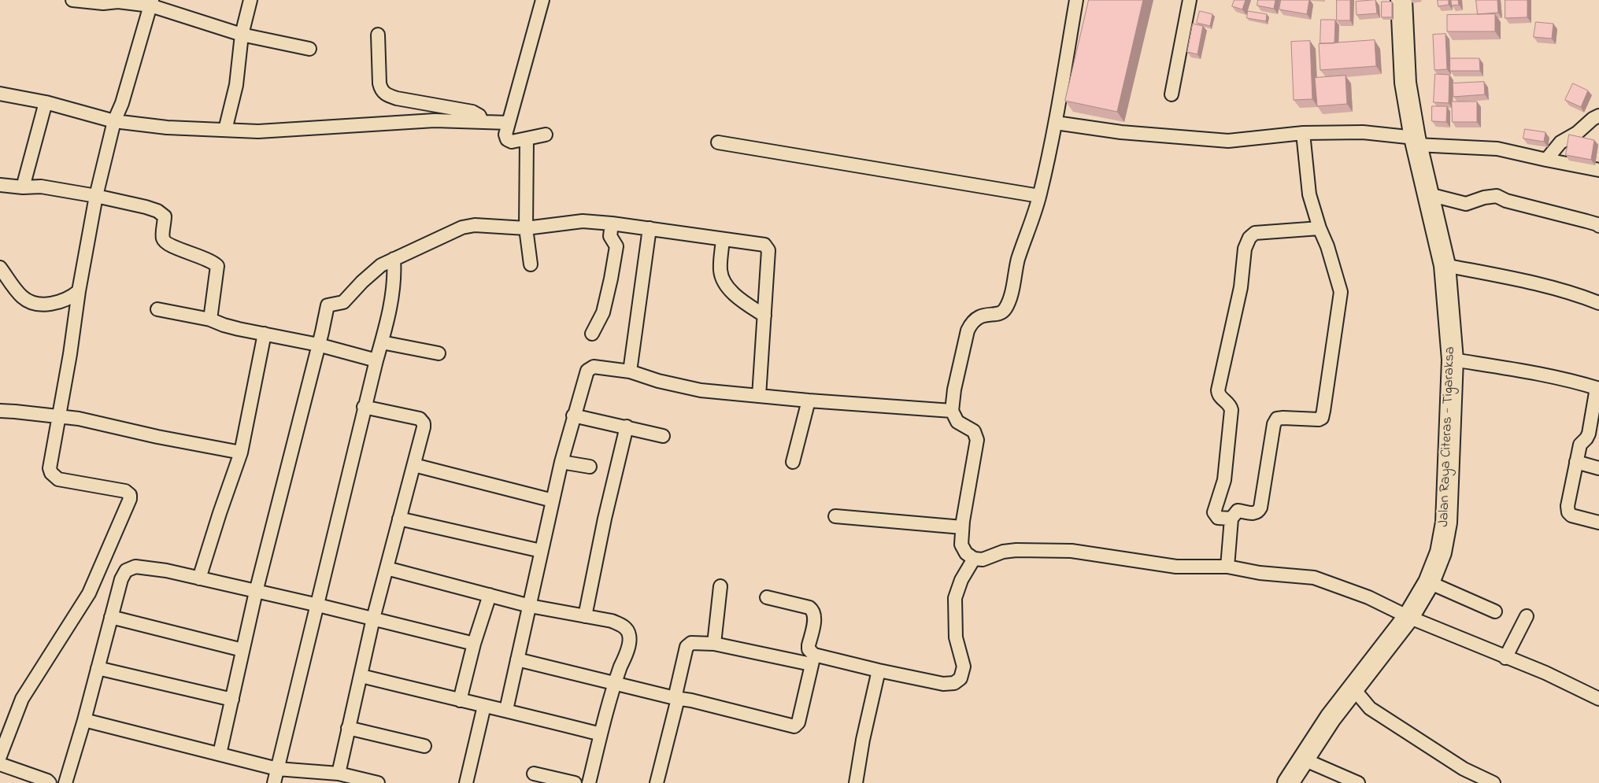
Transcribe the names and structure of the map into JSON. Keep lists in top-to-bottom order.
{
  "streets": {
    "main road": ["Jalan Raya Citeras - Tigaraksa"]
  }
}
